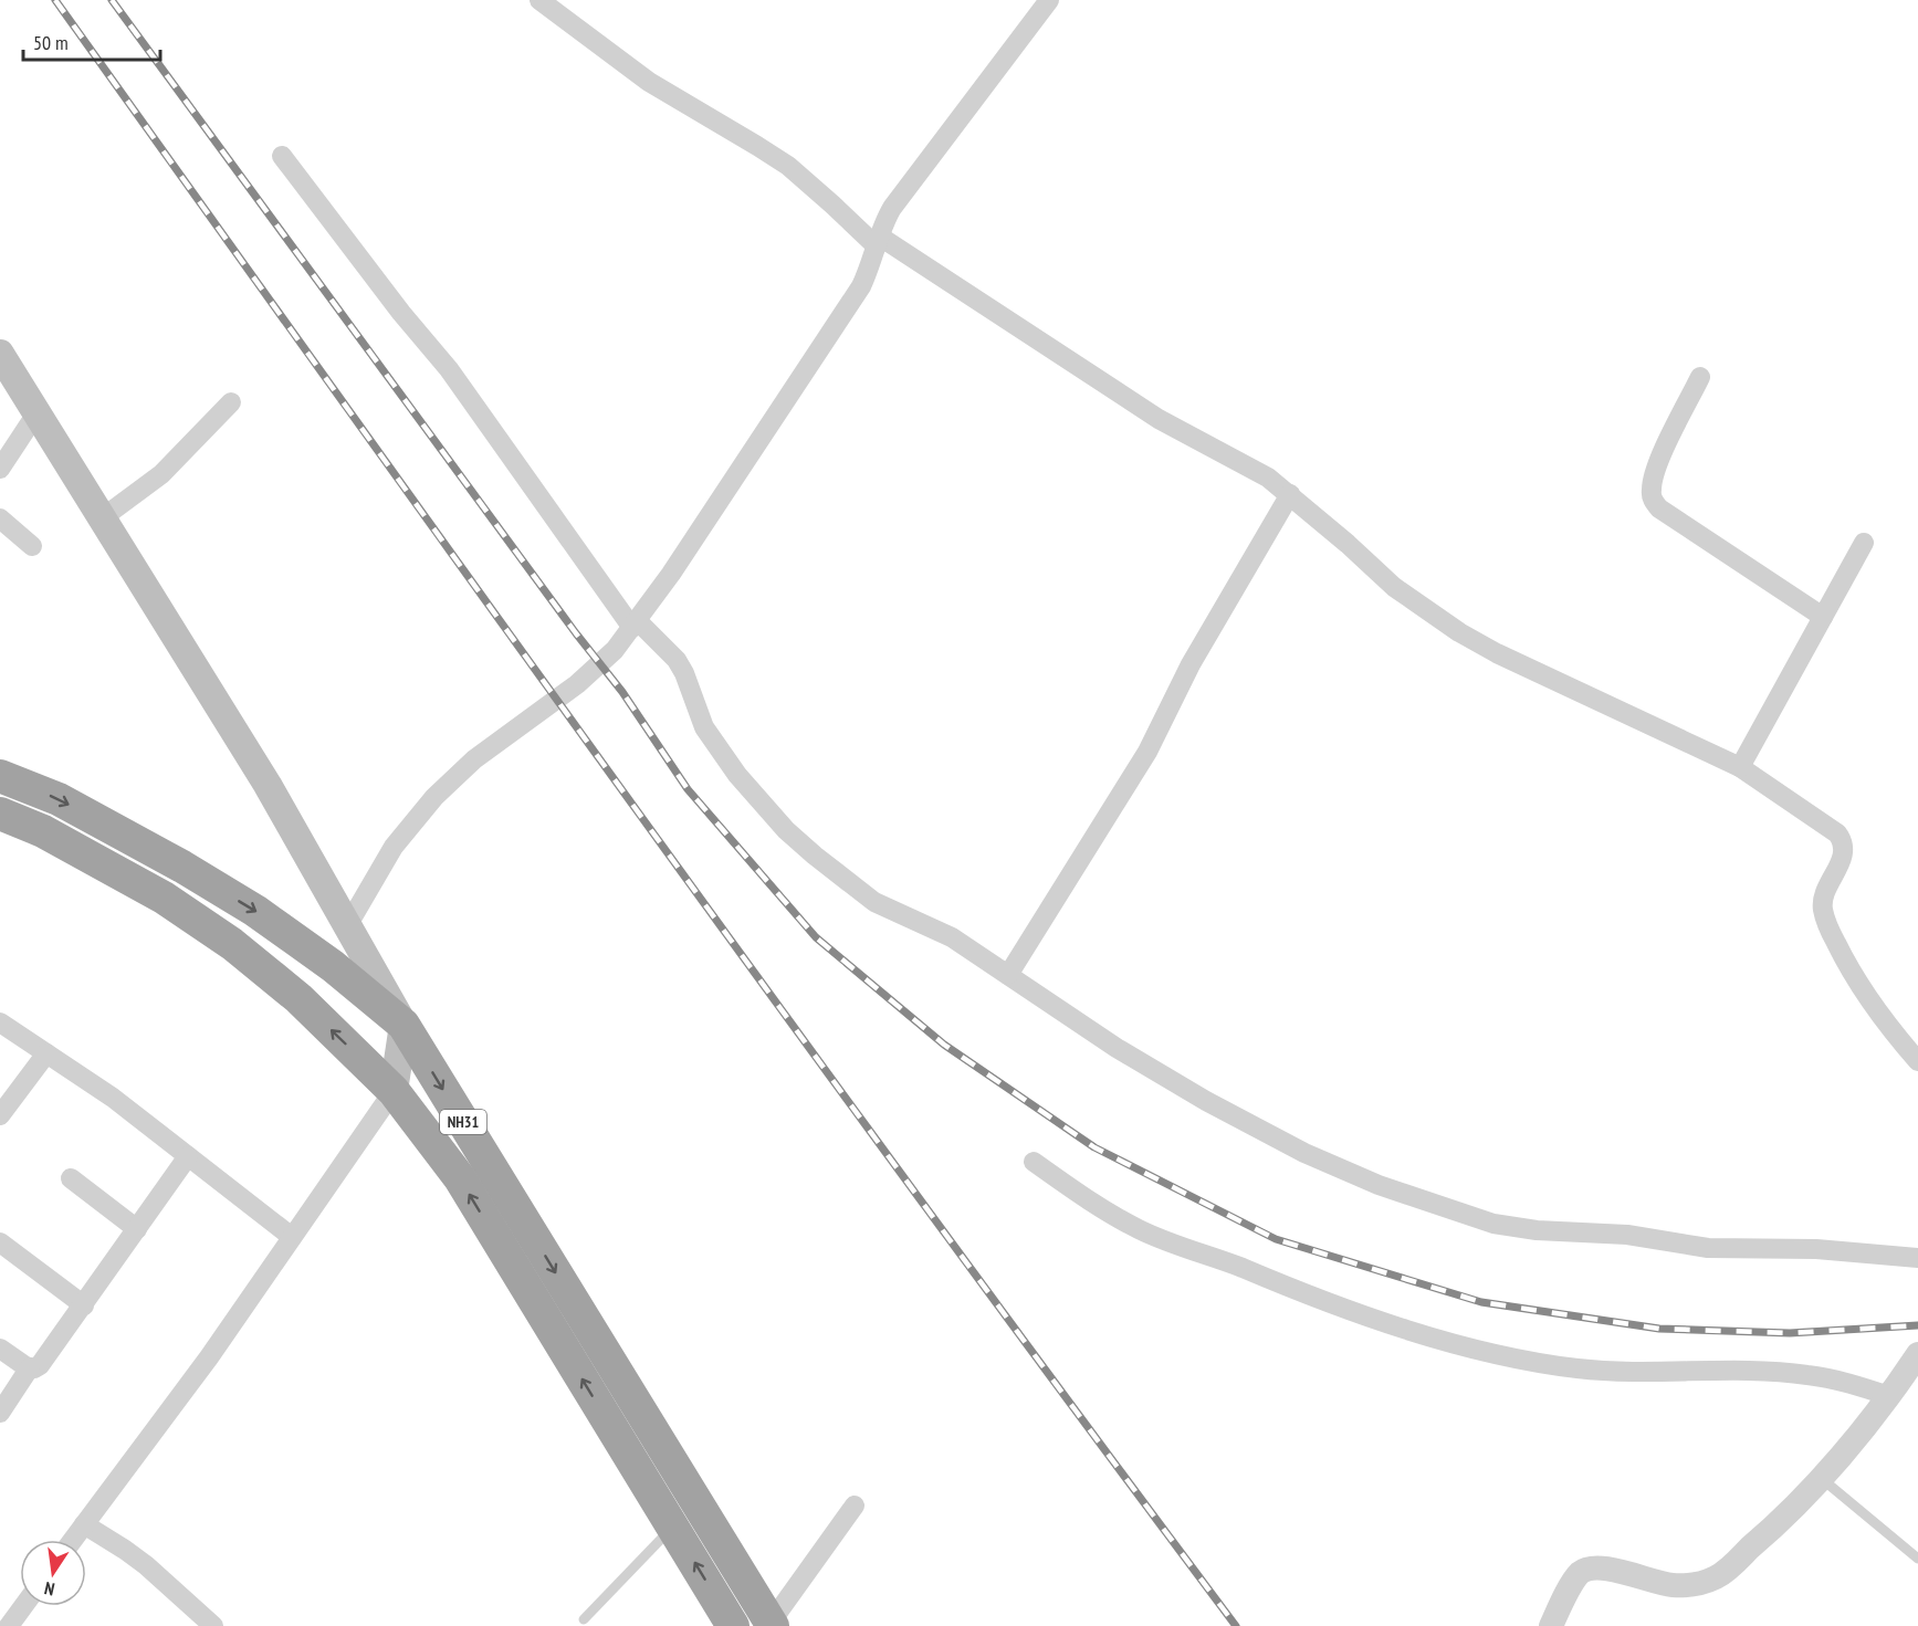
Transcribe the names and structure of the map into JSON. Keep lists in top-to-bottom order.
{
  "streets": {
    "highway": ["NH31"]
  },
  "scale_bar": "50 m",
  "north": "bottom"
}
